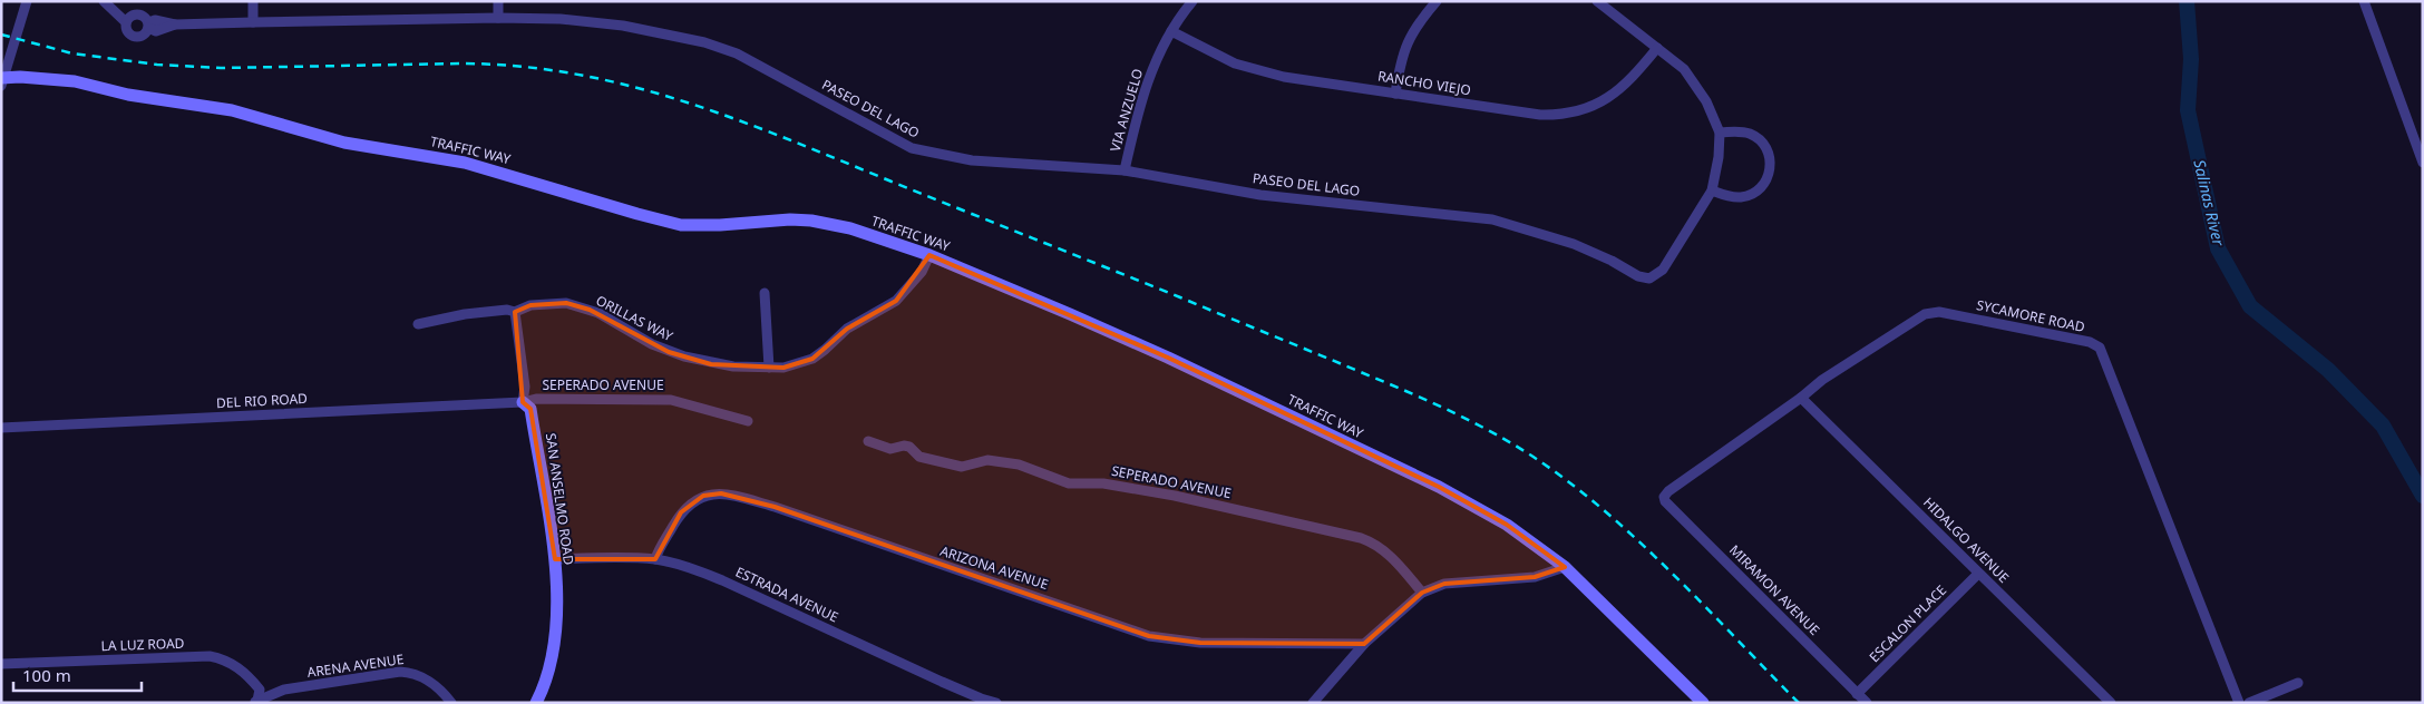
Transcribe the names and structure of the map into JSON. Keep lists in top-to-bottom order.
{
  "streets": {
    "street": [
      "RANCHO VIEJO",
      "PASEO DEL LAGO",
      "VIA ANZUELO",
      "TRAFFIC WAY",
      "SYCAMORE ROAD",
      "ORILLAS WAY",
      "SEPERADO AVENUE",
      "DEL RIO ROAD",
      "SAN ANSELMO ROAD",
      "HIDALGO AVENUE",
      "ARIZONA AVENUE",
      "MIRAMON AVENUE",
      "ESTRADA AVENUE",
      "ESCALON PLACE",
      "LA LUZ ROAD",
      "ARENA AVENUE"
    ]
  },
  "crossings": [
    ["RANCHO VIEJO", "VIA ANZUELO"],
    ["PASEO DEL LAGO", "VIA ANZUELO"],
    ["TRAFFIC WAY", "ORILLAS WAY"],
    ["SYCAMORE ROAD", "HIDALGO AVENUE"],
    ["SYCAMORE ROAD", "MIRAMON AVENUE"],
    ["SEPERADO AVENUE", "DEL RIO ROAD"],
    ["SEPERADO AVENUE", "SAN ANSELMO ROAD"],
    ["DEL RIO ROAD", "SAN ANSELMO ROAD"],
    ["SAN ANSELMO ROAD", "ESTRADA AVENUE"],
    ["HIDALGO AVENUE", "ESCALON PLACE"],
    ["ARIZONA AVENUE", "ESTRADA AVENUE"],
    ["MIRAMON AVENUE", "ESCALON PLACE"],
    ["LA LUZ ROAD", "ARENA AVENUE"]
  ],
  "water": ["Salinas River"],
  "scale_bar": "100 m"
}
